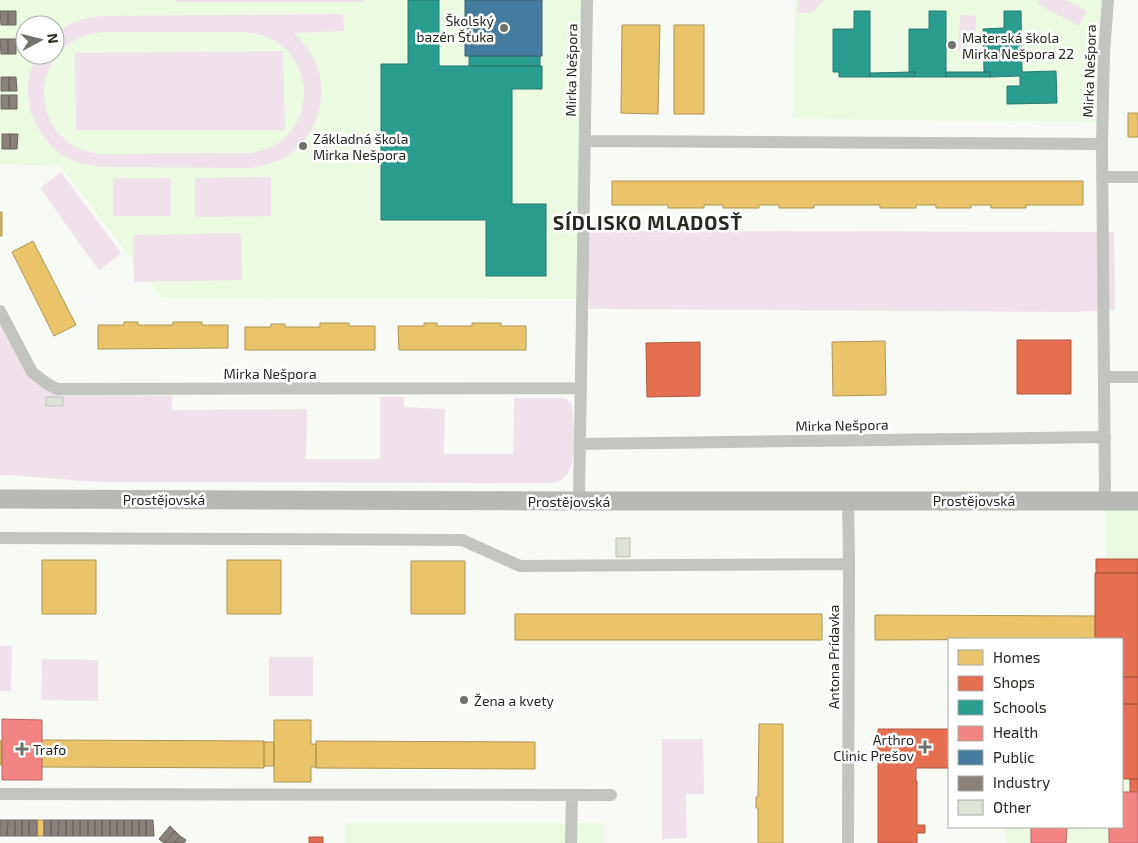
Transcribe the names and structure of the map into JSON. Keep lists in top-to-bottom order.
{
  "streets": {
    "street": ["Mirka Nešpora", "Prostějovská", "Antona Prídavka"]
  },
  "crossings": [
    ["Mirka Nešpora", "Prostějovská"],
    ["Prostějovská", "Antona Prídavka"]
  ],
  "districts": ["SÍDLISKO MLADOSŤ"],
  "places": {
    "other": [
      "Školský bazén Šťuka",
      "Materská škola Mirka Nešpora 22",
      "Základná škola Mirka Nešpora",
      "Žena a kvety"
    ],
    "health": ["Arthro Clinic Prešov", "Trafo"]
  },
  "legend": [
    "Homes",
    "Shops",
    "Schools",
    "Health",
    "Public",
    "Industry",
    "Other"
  ],
  "north": "right"
}
